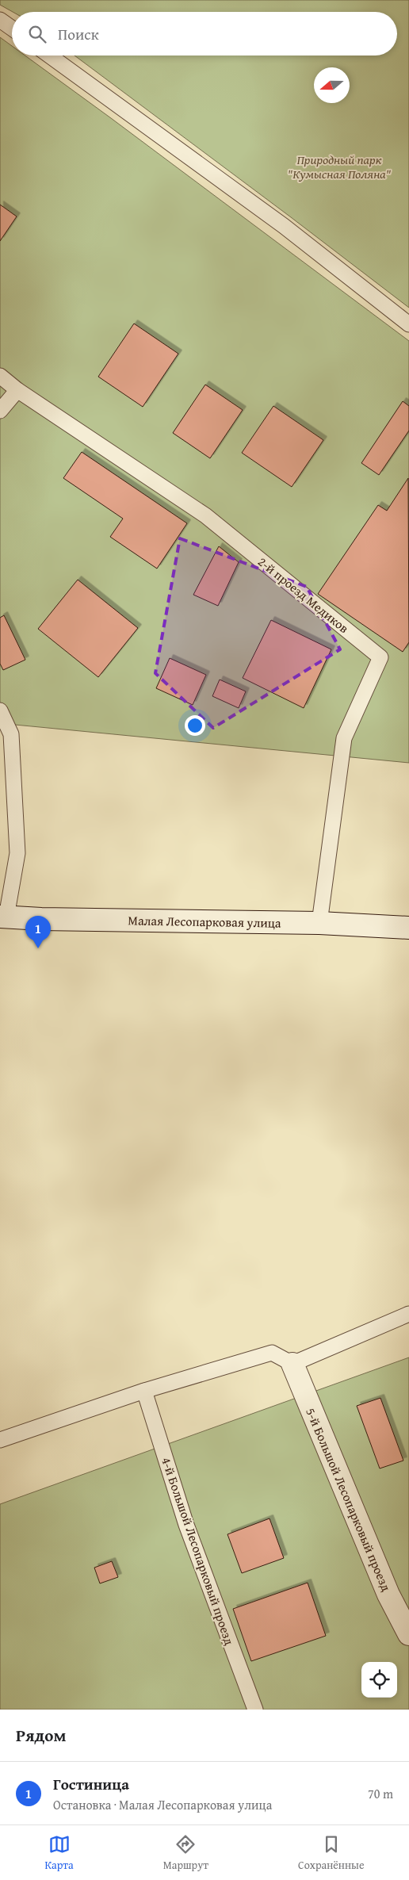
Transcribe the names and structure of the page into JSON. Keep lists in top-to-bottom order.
{
  "streets": {
    "street": ["Малая Лесопарковая улица", "5-й Большой Лесопарковый проезд"],
    "lane": ["2-й проезд Медиков", "4-й Большой Лесопарковый проезд"]
  },
  "crossings": [
    ["2-й проезд Медиков", "Малая Лесопарковая улица"]
  ],
  "parks": ["Природный парк \"Кумысная Поляна\""],
  "north": "left",
  "page": {
    "search": "Поиск",
    "pins": "1",
    "heading": "Рядом",
    "list": [
      {
        "mark": "1",
        "name": "Гостиница",
        "note": "Остановка · Малая Лесопарковая улица",
        "value": "70 m"
      }
    ],
    "nav": ["Карта", "Маршрут", "Сохранённые"]
  }
}
